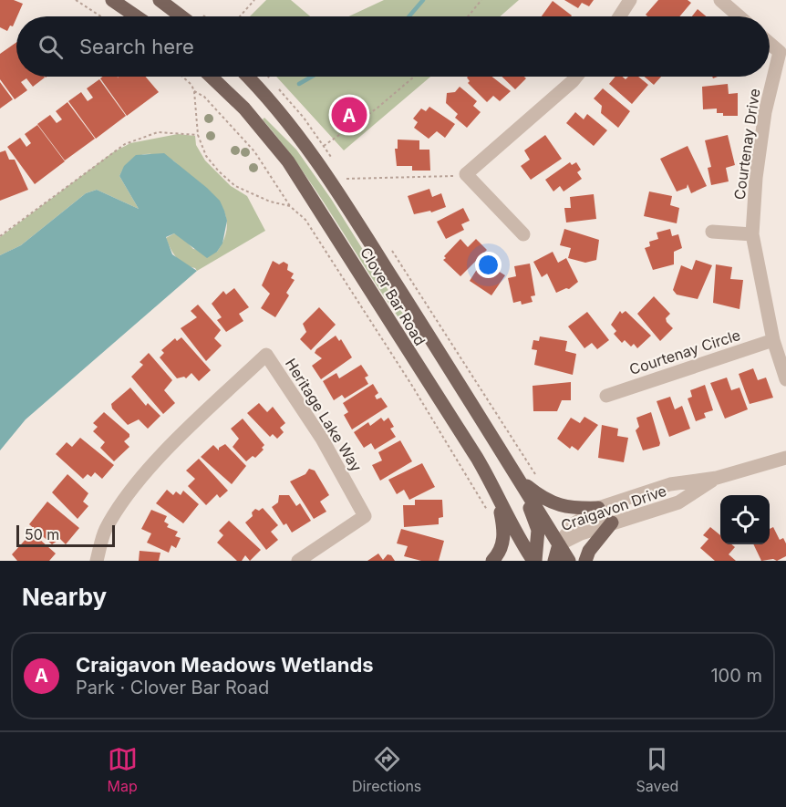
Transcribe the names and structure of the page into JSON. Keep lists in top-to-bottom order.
{
  "streets": {
    "main road": ["Clover Bar Road"],
    "street": [
      "Courtenay Drive",
      "Courtenay Circle",
      "Heritage Lake Way",
      "Craigavon Drive"
    ]
  },
  "crossings": [
    ["Courtenay Drive", "Courtenay Circle"],
    ["Clover Bar Road", "Craigavon Drive"]
  ],
  "scale_bar": "50 m",
  "page": {
    "search": "Search here",
    "pins": "A",
    "scale": "50 m",
    "heading": "Nearby",
    "list": [
      {
        "mark": "A",
        "name": "Craigavon Meadows Wetlands",
        "note": "Park · Clover Bar Road",
        "value": "100 m"
      }
    ],
    "nav": ["Map", "Directions", "Saved"]
  }
}
